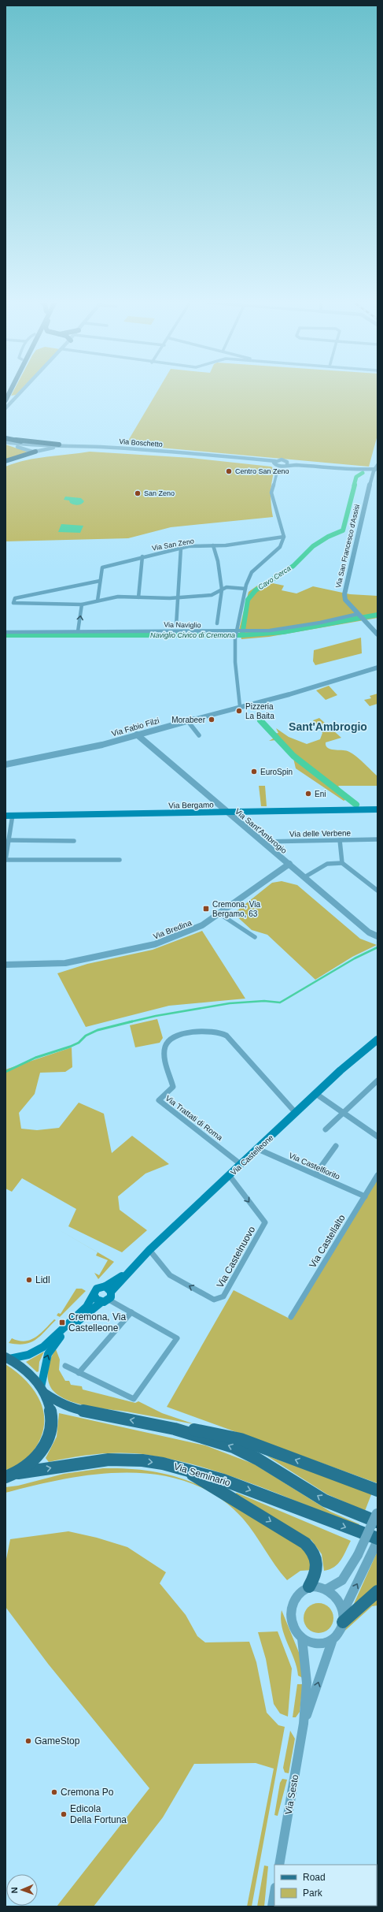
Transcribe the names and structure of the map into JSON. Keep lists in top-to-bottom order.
{
  "streets": {
    "main road": ["Via Bergamo", "Via Castelleone", "Via Seminario"],
    "street": [
      "Via Boschetto",
      "Via San Zeno",
      "Via San Francesco d'Assisi",
      "Via Naviglio",
      "Via Fabio Filzi",
      "Via Sant'Ambrogio",
      "Via delle Verbene",
      "Via Bredina",
      "Via Trattati di Roma",
      "Via Castelfiorito",
      "Via Castellalto",
      "Via Castelnuovo",
      "Via Sesto"
    ]
  },
  "crossings": [
    ["Via Boschetto", "Via San Francesco d'Assisi"],
    ["Via San Francesco d'Assisi", "Via Naviglio"],
    ["Via Fabio Filzi", "Via Sant'Ambrogio"],
    ["Via Bergamo", "Via Sant'Ambrogio"],
    ["Via Sant'Ambrogio", "Via delle Verbene"],
    ["Via Sant'Ambrogio", "Via Bredina"],
    ["Via Trattati di Roma", "Via Castelleone"],
    ["Via Castelleone", "Via Castelfiorito"],
    ["Via Castelleone", "Via Castelnuovo"],
    ["Via Castelleone", "Via Seminario"],
    ["Via Castelfiorito", "Via Castellalto"]
  ],
  "districts": ["Sant'Ambrogio"],
  "water": ["Cavo Cerca", "Naviglio Civico di Cremona"],
  "places": {
    "other": [
      "Centro San Zeno",
      "San Zeno",
      "Pizzeria La Baita",
      "Morabeer",
      "EuroSpin",
      "Eni",
      "Lidl",
      "GameStop",
      "Cremona Po",
      "Edicola Della Fortuna"
    ],
    "transit": ["Cremona, Via Bergamo, 63", "Cremona, Via Castelleone"]
  },
  "legend": ["Road", "Park"],
  "north": "left"
}
